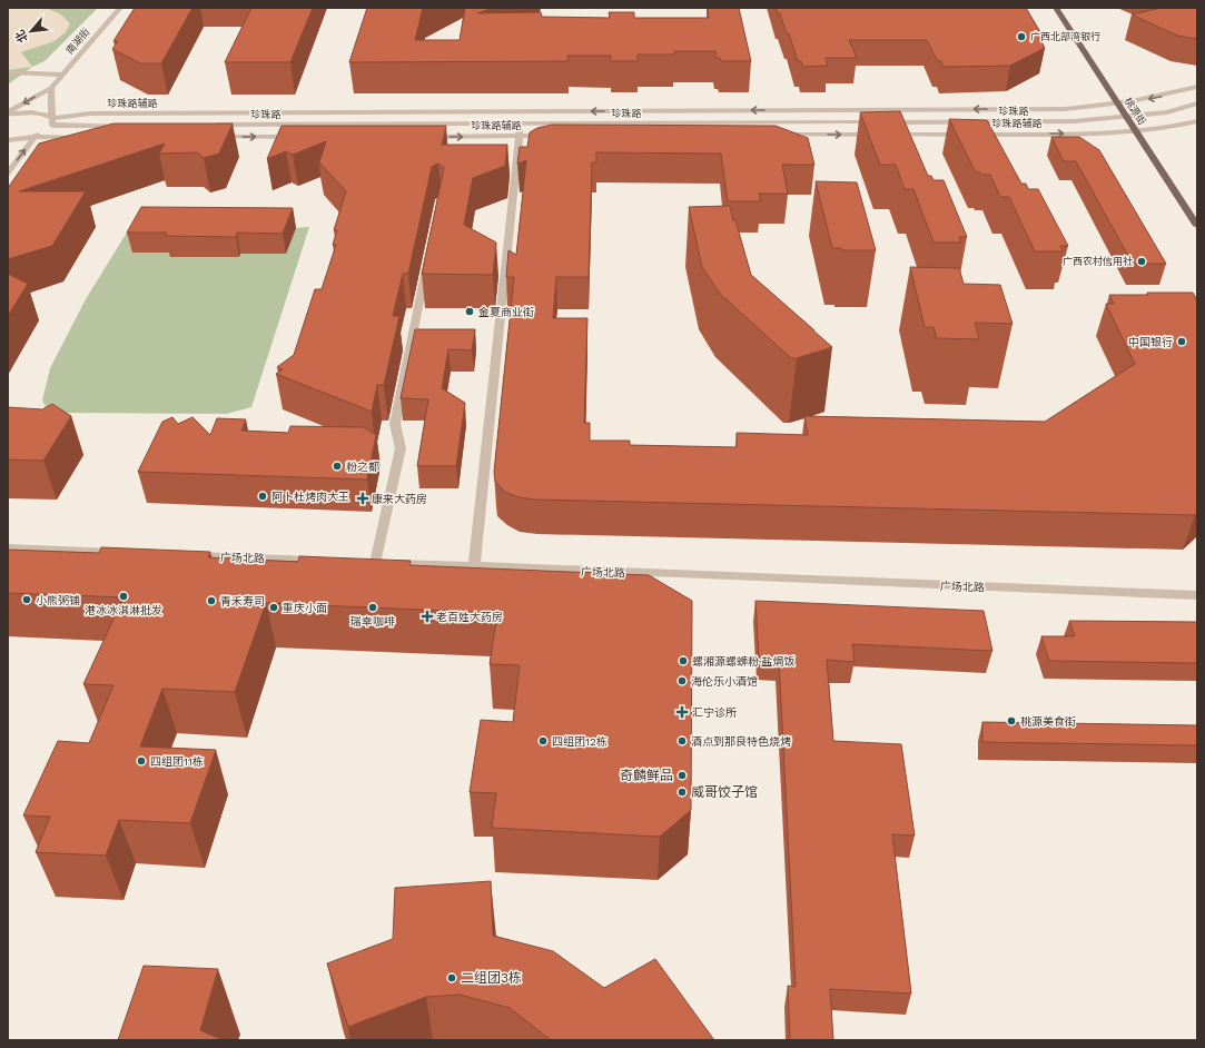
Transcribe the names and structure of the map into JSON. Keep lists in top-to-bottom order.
{
  "streets": {
    "main road": ["桃源街"],
    "street": [
      "南湖街",
      "珍珠路辅路",
      "珍珠路",
      "广场北路"
    ]
  },
  "crossings": [
    ["珍珠路辅路", "桃源街"],
    ["珍珠路", "桃源街"]
  ],
  "places": {
    "other": [
      "广西北部湾银行",
      "广西农村信用社",
      "金夏商业街",
      "中国银行",
      "粉之都",
      "阿卜杜烤肉大王",
      "港冰冰淇淋批发",
      "小熊粥铺",
      "青禾寿司",
      "重庆小面",
      "瑞幸咖啡",
      "螺湘源螺蛳粉·盐焗饭",
      "海伦乐小酒馆",
      "桃源美食街",
      "四组团12栋",
      "酒点到那良特色烧烤",
      "四组团11栋",
      "奇麟鲜品",
      "威哥饺子馆",
      "二组团3栋"
    ],
    "health": ["康来大药房", "老百姓大药房", "汇宁诊所"]
  },
  "north": "bottom left"
}
